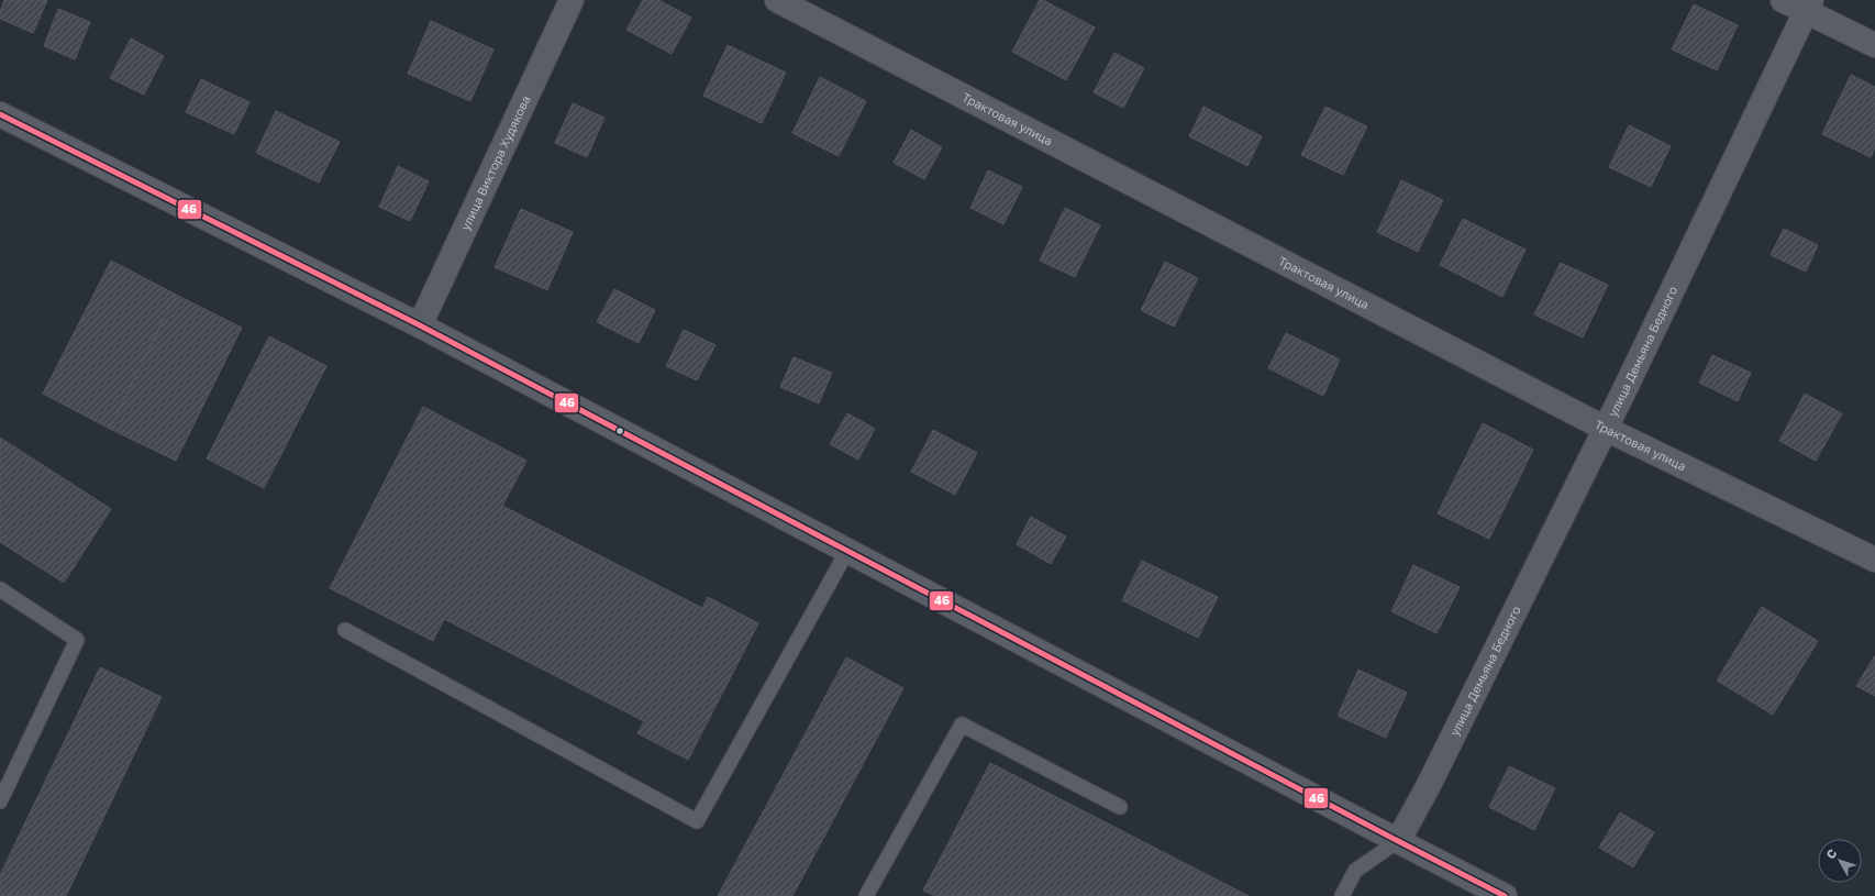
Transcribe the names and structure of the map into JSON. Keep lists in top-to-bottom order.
{
  "streets": {
    "street": ["Трактовая улица", "улица Виктора Худякова", "улица Демьяна Бедного"]
  },
  "crossings": [
    ["Трактовая улица", "улица Демьяна Бедного"]
  ],
  "lines": ["transit line 46"],
  "north": "top left"
}
